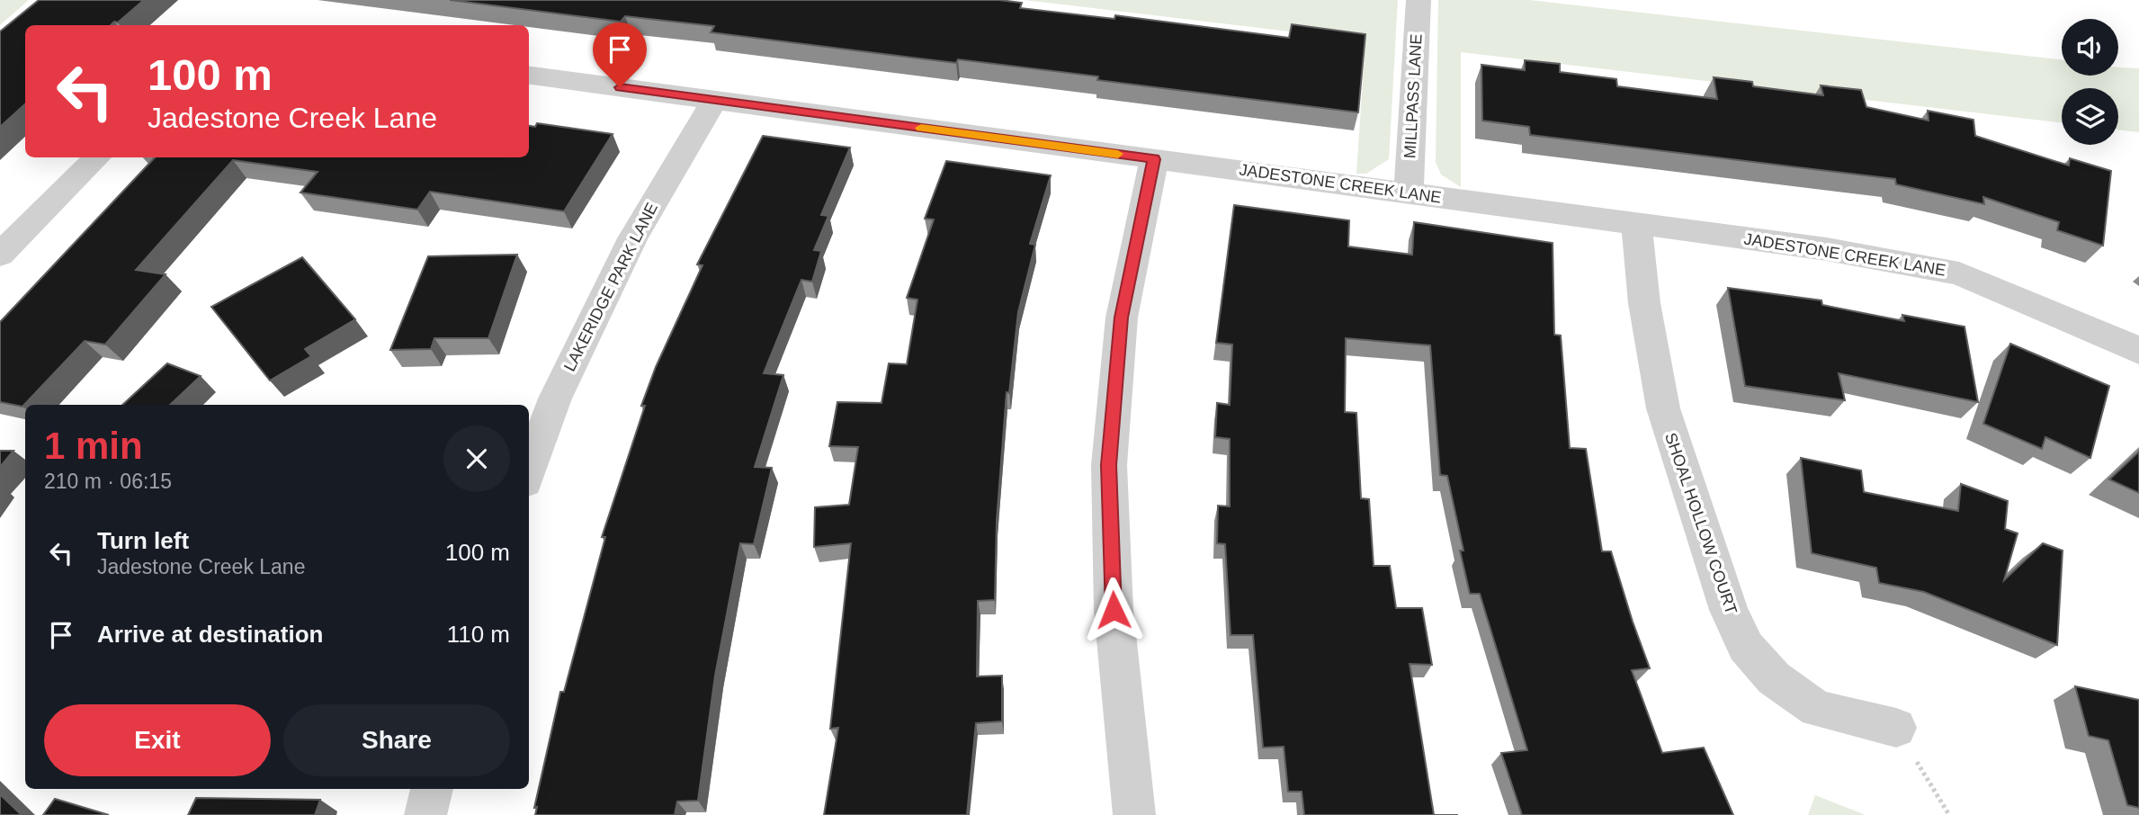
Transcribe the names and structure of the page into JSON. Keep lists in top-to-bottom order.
{
  "streets": {
    "street": [
      "MILLPASS LANE",
      "JADESTONE CREEK LANE",
      "LAKERIDGE PARK LANE",
      "SHOAL HOLLOW COURT"
    ]
  },
  "crossings": [
    ["MILLPASS LANE", "JADESTONE CREEK LANE"],
    ["JADESTONE CREEK LANE", "LAKERIDGE PARK LANE"],
    ["JADESTONE CREEK LANE", "SHOAL HOLLOW COURT"]
  ],
  "page": {
    "turn": ["100 m", "Jadestone Creek Lane"],
    "heading": ["1 min", "210 m · 06:15"],
    "list": [
      {
        "name": "Turn left",
        "note": "Jadestone Creek Lane",
        "value": "100 m"
      },
      {
        "name": "Arrive at destination",
        "value": "110 m"
      }
    ],
    "buttons": ["Exit", "Share"]
  }
}
